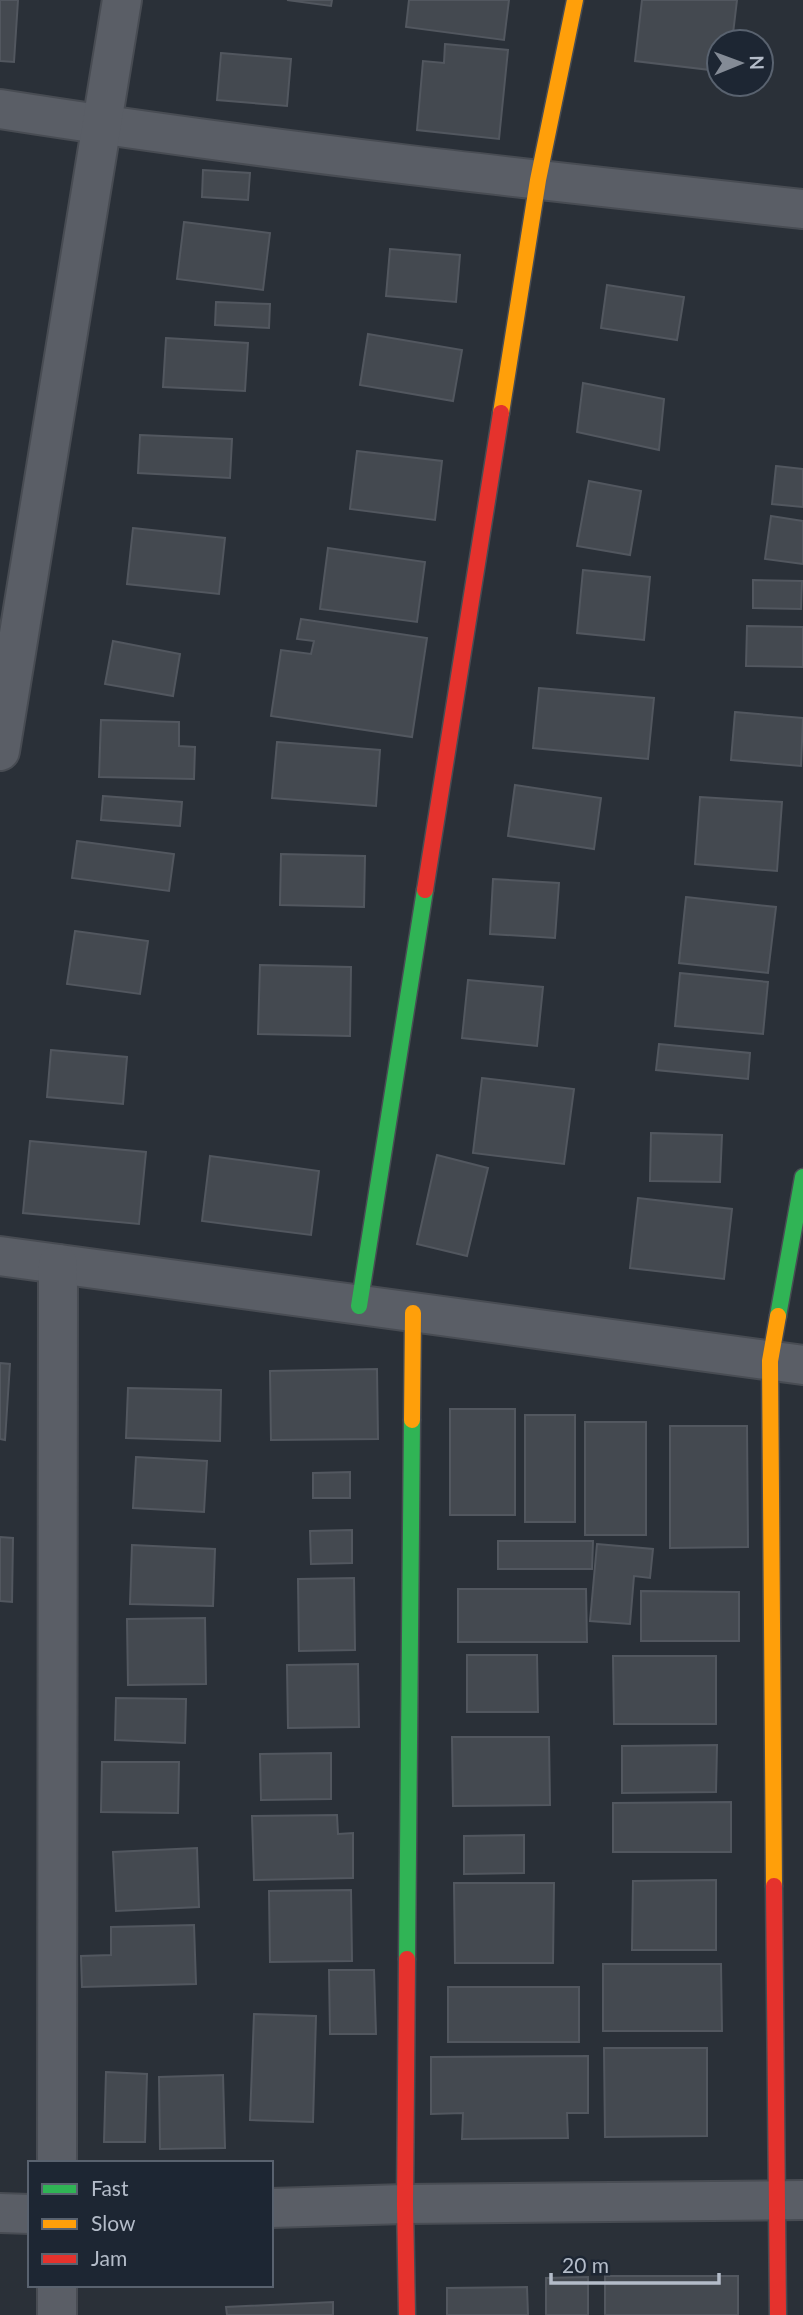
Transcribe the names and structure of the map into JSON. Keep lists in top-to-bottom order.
{
  "legend": ["Fast", "Slow", "Jam"],
  "scale_bar": "20 m",
  "north": "right"
}
